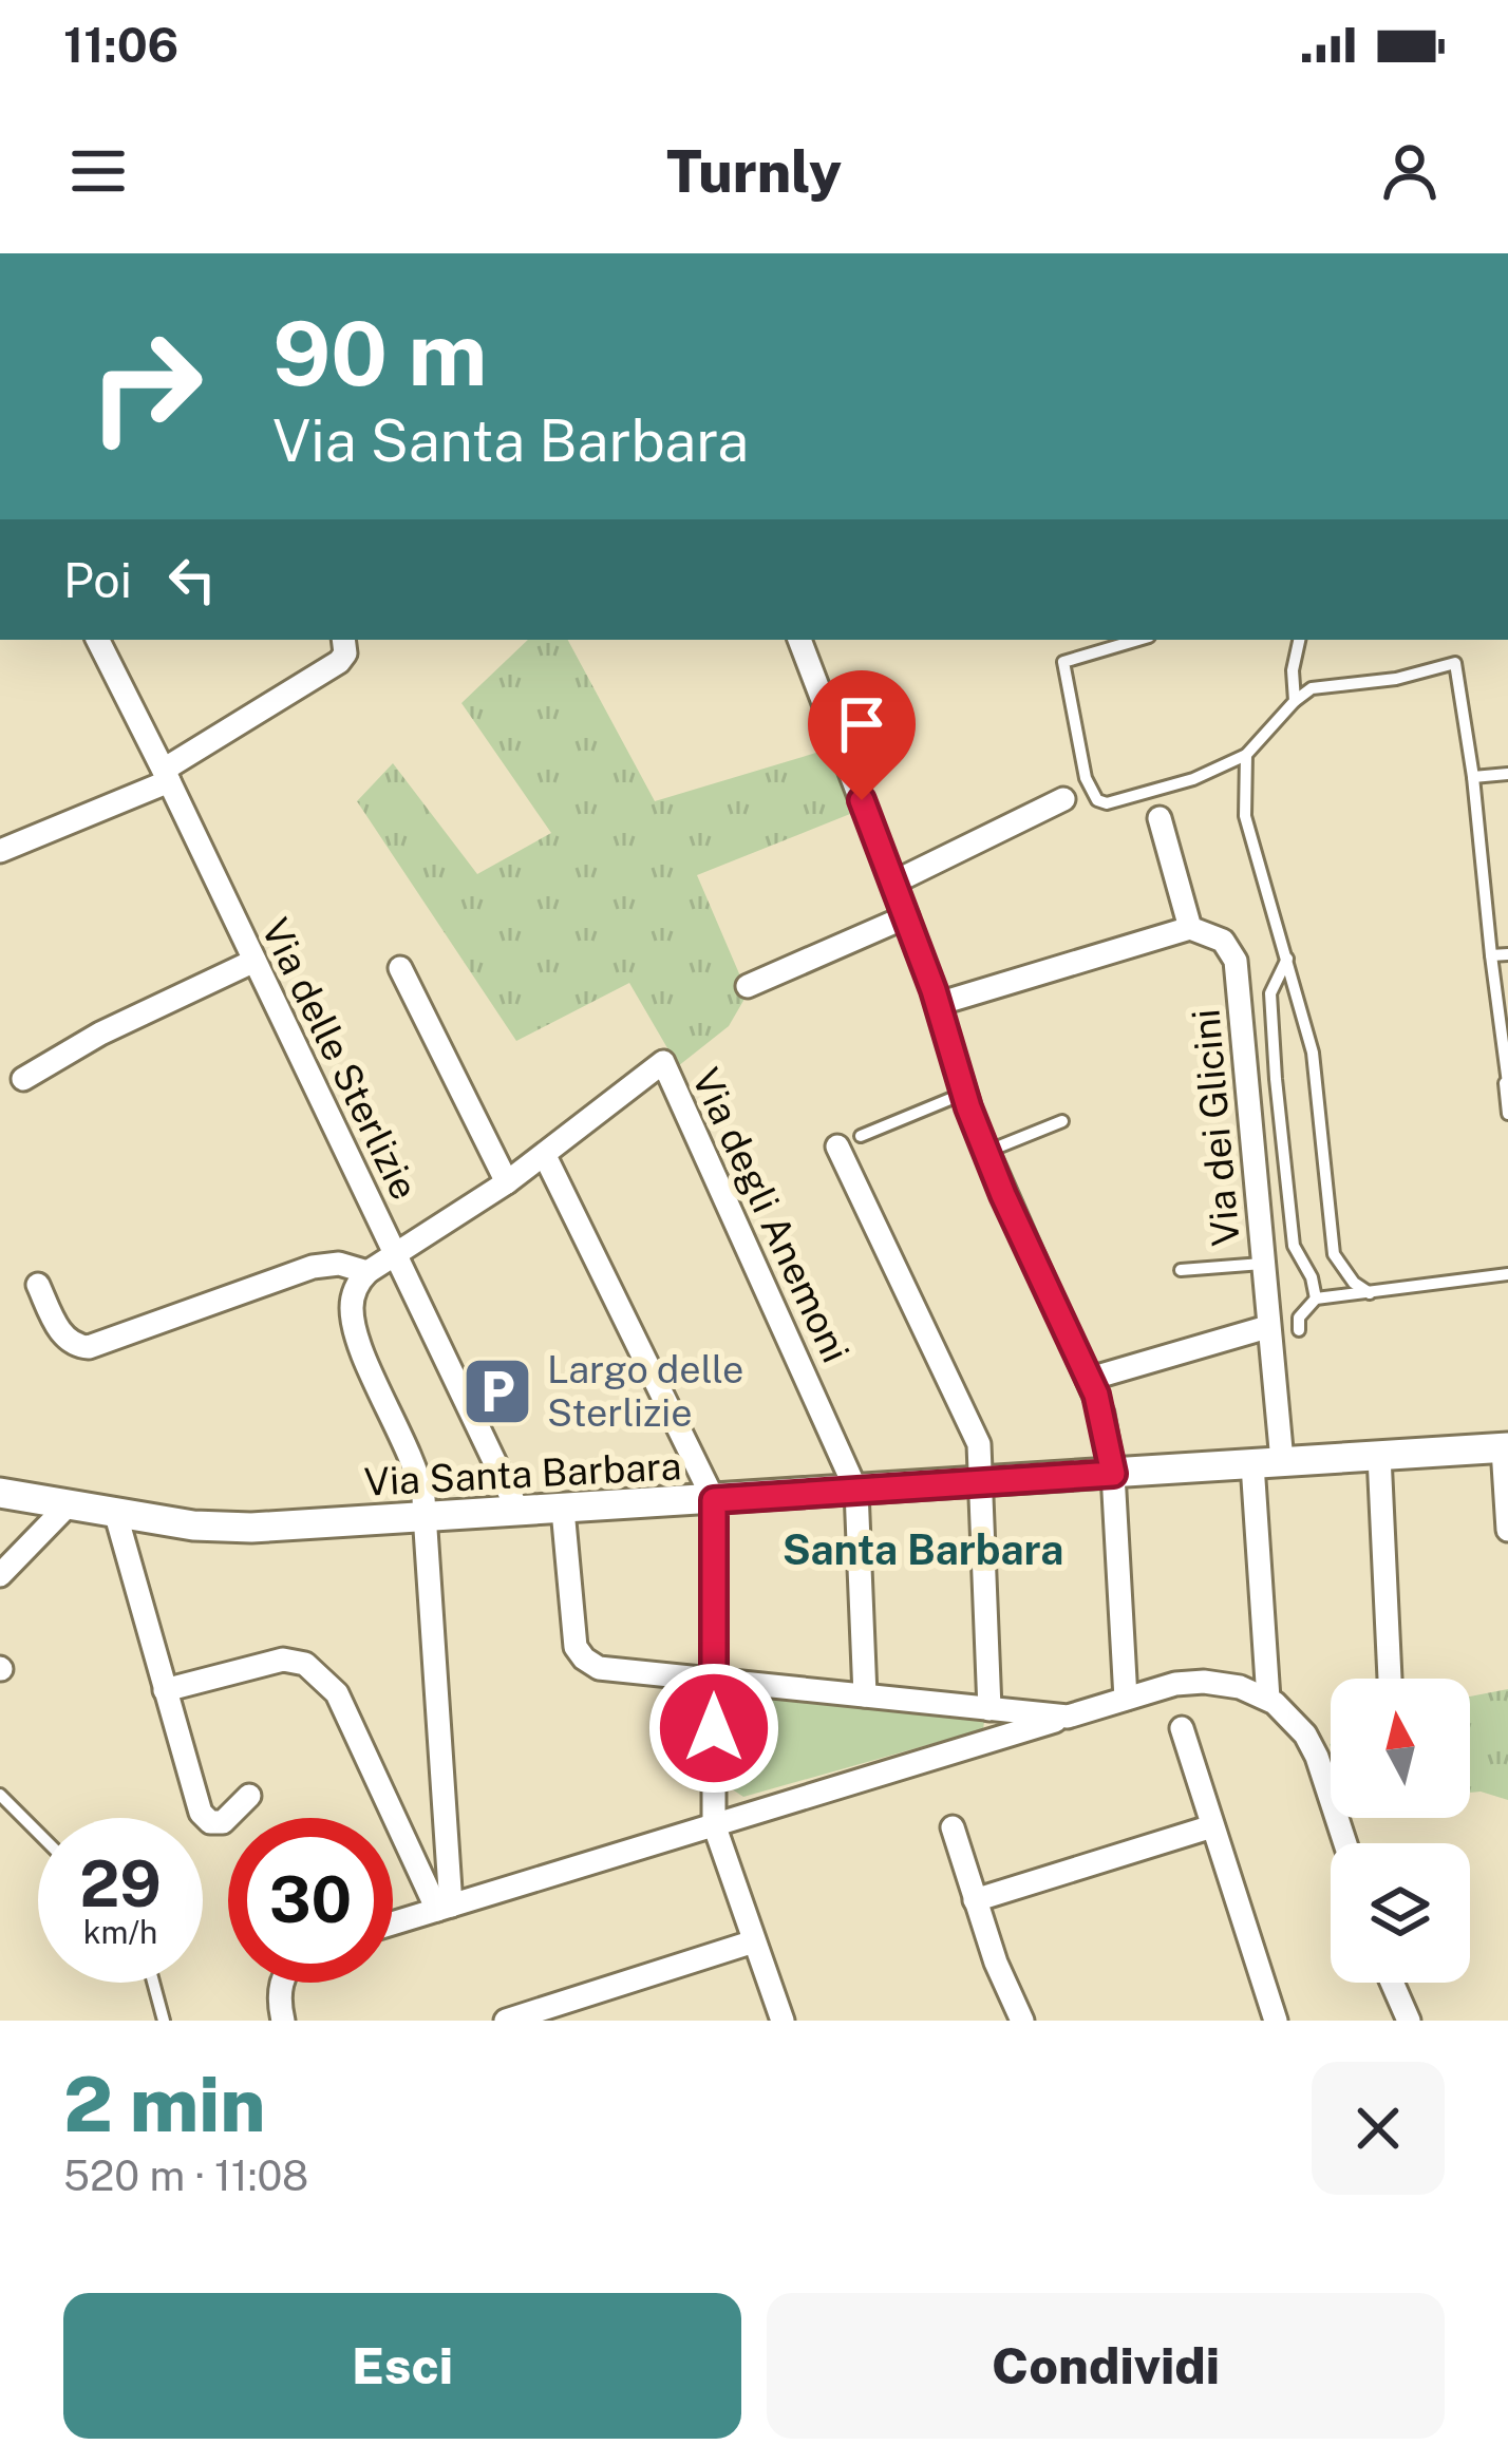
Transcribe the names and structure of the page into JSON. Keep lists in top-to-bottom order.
{
  "streets": {
    "street": [
      "Via delle Sterlizie",
      "Via dei Glicini",
      "Via degli Anemoni",
      "Via Santa Barbara"
    ]
  },
  "crossings": [
    ["Via delle Sterlizie", "Via degli Anemoni"],
    ["Via delle Sterlizie", "Via Santa Barbara"],
    ["Via dei Glicini", "Via Santa Barbara"],
    ["Via degli Anemoni", "Via Santa Barbara"]
  ],
  "districts": ["Santa Barbara"],
  "places": {
    "parking": ["Largo delle Sterlizie"]
  },
  "north": "top",
  "page": {
    "status": "11:06",
    "header": "Turnly",
    "turn": ["90 m", "Via Santa Barbara"],
    "then": "Poi",
    "speed": "29 km/h",
    "limit": "30",
    "heading": ["2 min", "520 m · 11:08"],
    "buttons": ["Esci", "Condividi"]
  }
}
